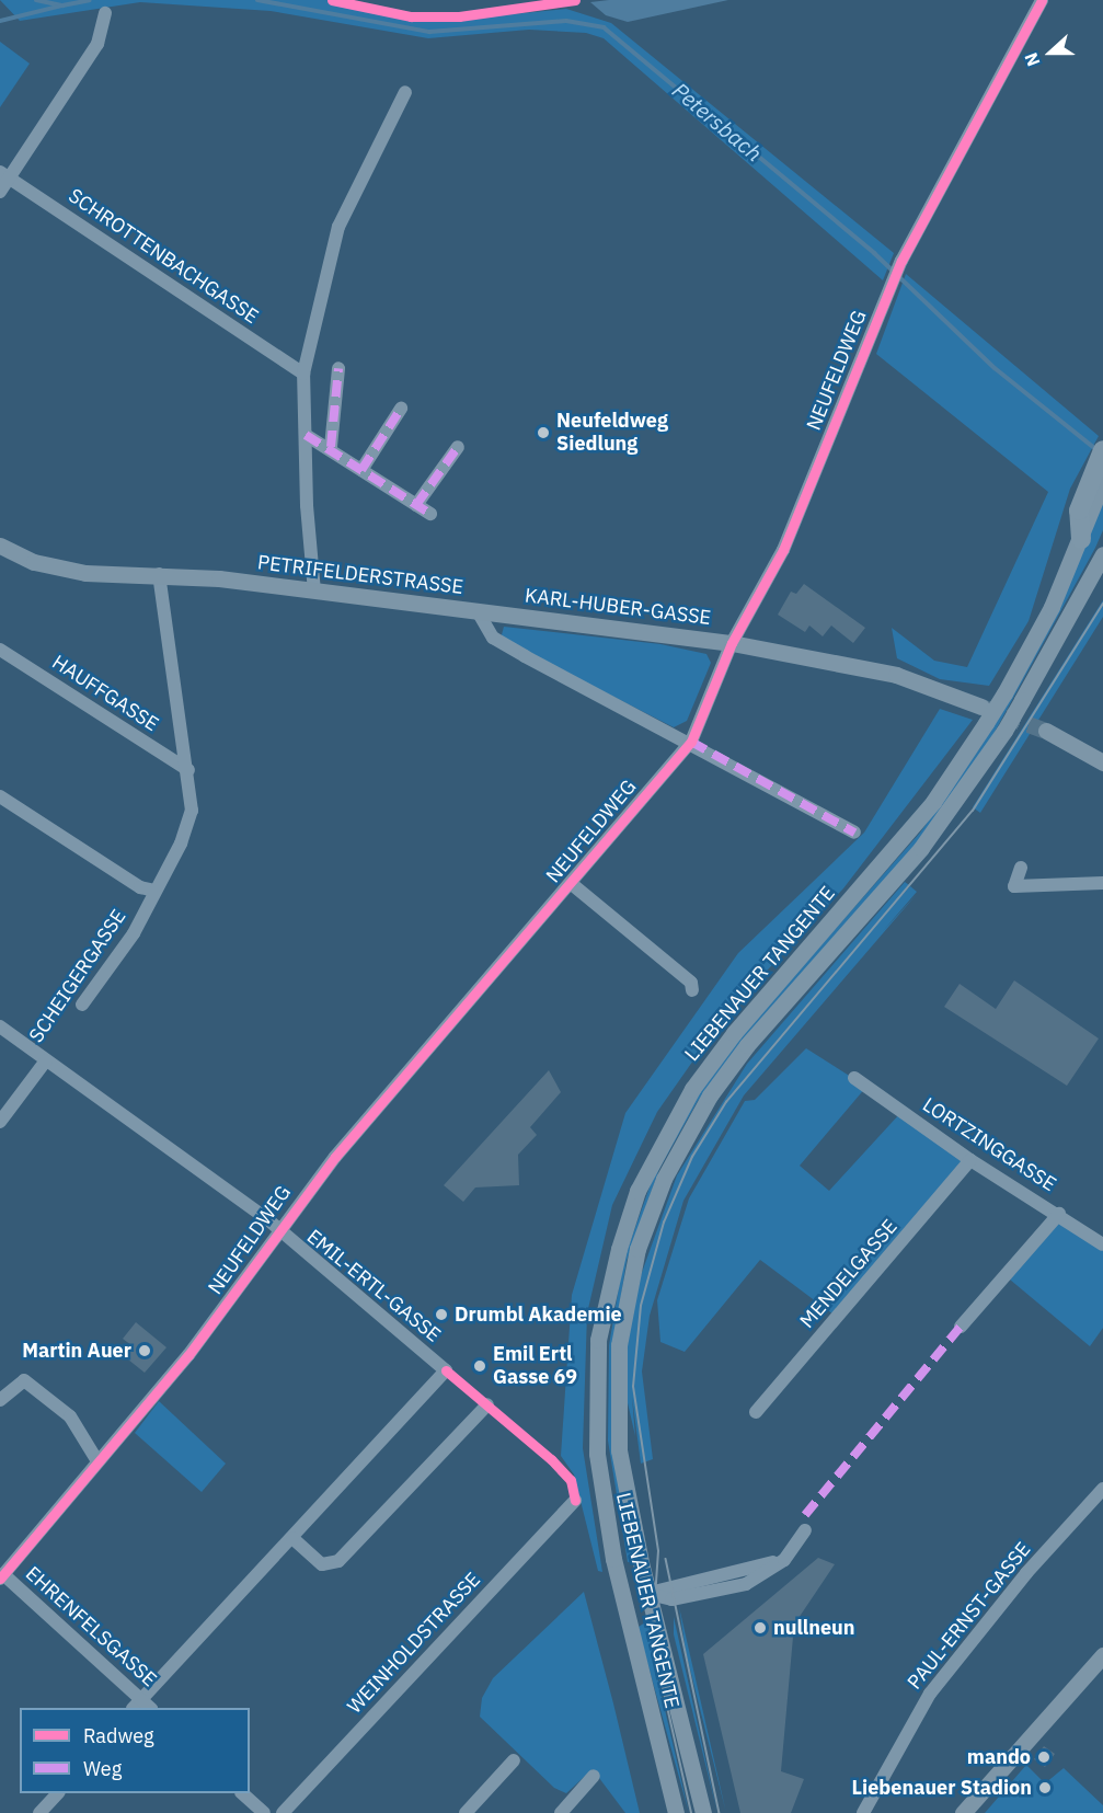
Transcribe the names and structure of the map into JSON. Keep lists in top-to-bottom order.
{
  "streets": {
    "main road": ["PETRIFELDERSTRASSE", "KARL-HUBER-GASSE", "LIEBENAUER TANGENTE"],
    "street": [
      "SCHROTTENBACHGASSE",
      "NEUFELDWEG",
      "HAUFFGASSE",
      "SCHEIGERGASSE",
      "LORTZINGGASSE",
      "MENDELGASSE",
      "EMIL-ERTL-GASSE",
      "PAUL-ERNST-GASSE",
      "EHRENFELSGASSE",
      "WEINHOLDSTRASSE"
    ]
  },
  "crossings": [
    ["NEUFELDWEG", "PETRIFELDERSTRASSE"],
    ["NEUFELDWEG", "KARL-HUBER-GASSE"],
    ["NEUFELDWEG", "EMIL-ERTL-GASSE"],
    ["NEUFELDWEG", "EHRENFELSGASSE"],
    ["PETRIFELDERSTRASSE", "KARL-HUBER-GASSE"],
    ["PETRIFELDERSTRASSE", "SCHEIGERGASSE"],
    ["HAUFFGASSE", "SCHEIGERGASSE"],
    ["SCHEIGERGASSE", "EMIL-ERTL-GASSE"],
    ["LORTZINGGASSE", "MENDELGASSE"]
  ],
  "water": ["Petersbach"],
  "places": [
    "Neufeldweg Siedlung",
    "Drumbl Akademie",
    "Martin Auer",
    "Emil Ertl Gasse 69",
    "nullneun",
    "mando",
    "Liebenauer Stadion"
  ],
  "legend": ["Radweg", "Weg"],
  "north": "left"
}
